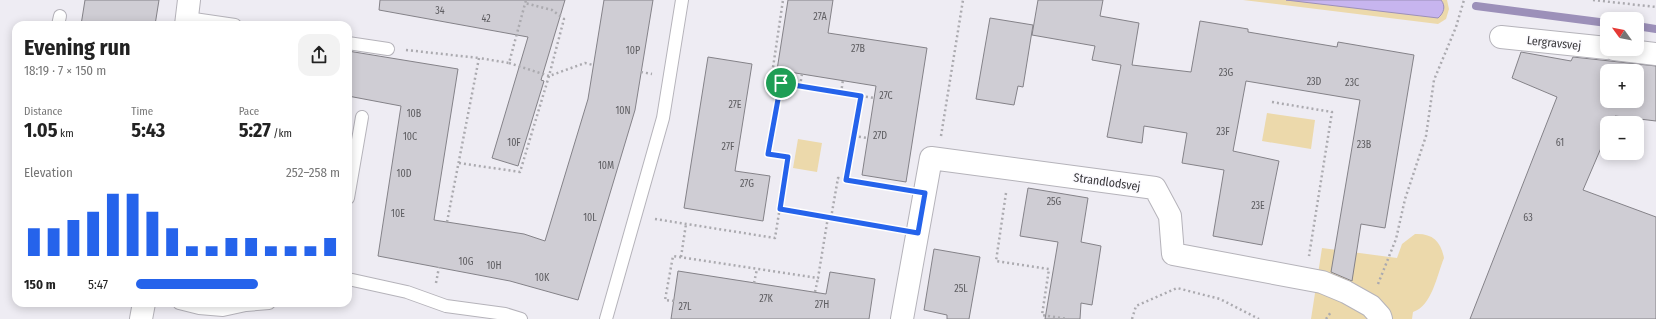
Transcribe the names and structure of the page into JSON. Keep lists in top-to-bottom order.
{
  "streets": {
    "street": ["Lergravsvej", "Strandlodsvej"]
  },
  "house_numbers": [
    "34",
    "27A",
    "42",
    "27B",
    "10P",
    "23G",
    "23D",
    "23C",
    "27C",
    "27E",
    "10N",
    "10B",
    "23F",
    "27D",
    "10C",
    "10F",
    "61",
    "23B",
    "27F",
    "10M",
    "10D",
    "27G",
    "25G",
    "23E",
    "10E",
    "10L",
    "63",
    "10G",
    "10H",
    "10K",
    "25L",
    "27K",
    "27H",
    "27L"
  ],
  "north": "top left",
  "page": {
    "map_buttons": ["+", "−"],
    "heading": ["Evening run", "18:19 · 7 × 150 m"],
    "stats": [
      ["Distance", "1.05 km"],
      ["Time", "5:43"],
      ["Pace", "5:27 /km"]
    ],
    "chart": ["Elevation", "252–258 m"],
    "list": [
      {
        "name": "150 m",
        "note": "5:47"
      }
    ]
  }
}
